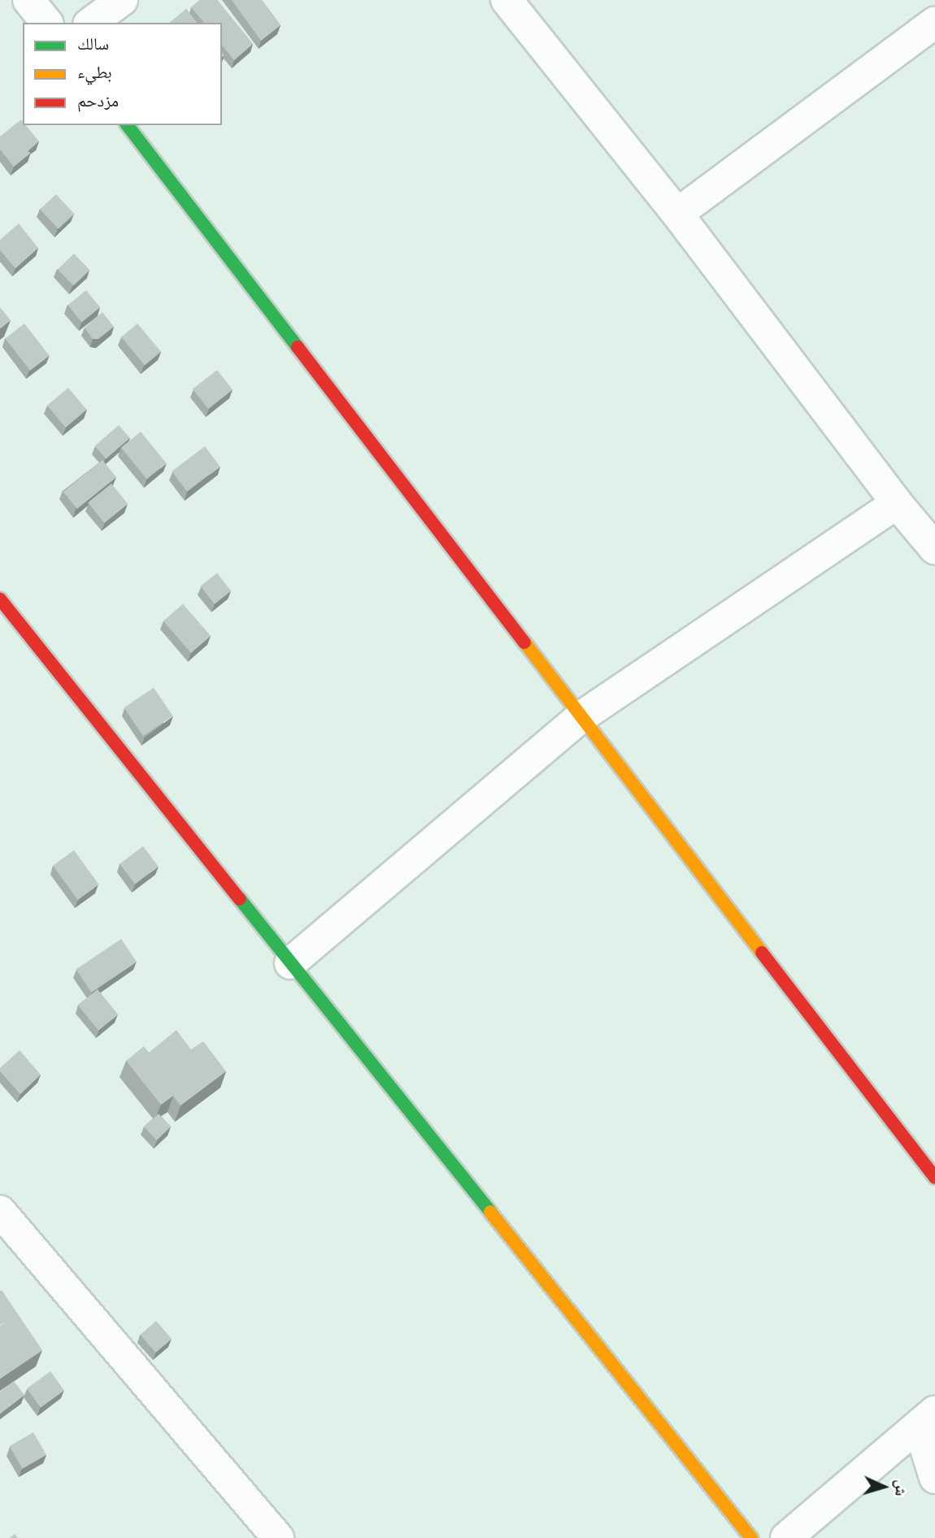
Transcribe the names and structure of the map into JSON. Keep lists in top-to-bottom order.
{
  "legend": ["سالك", "بطيء", "مزدحم"],
  "north": "right"
}
